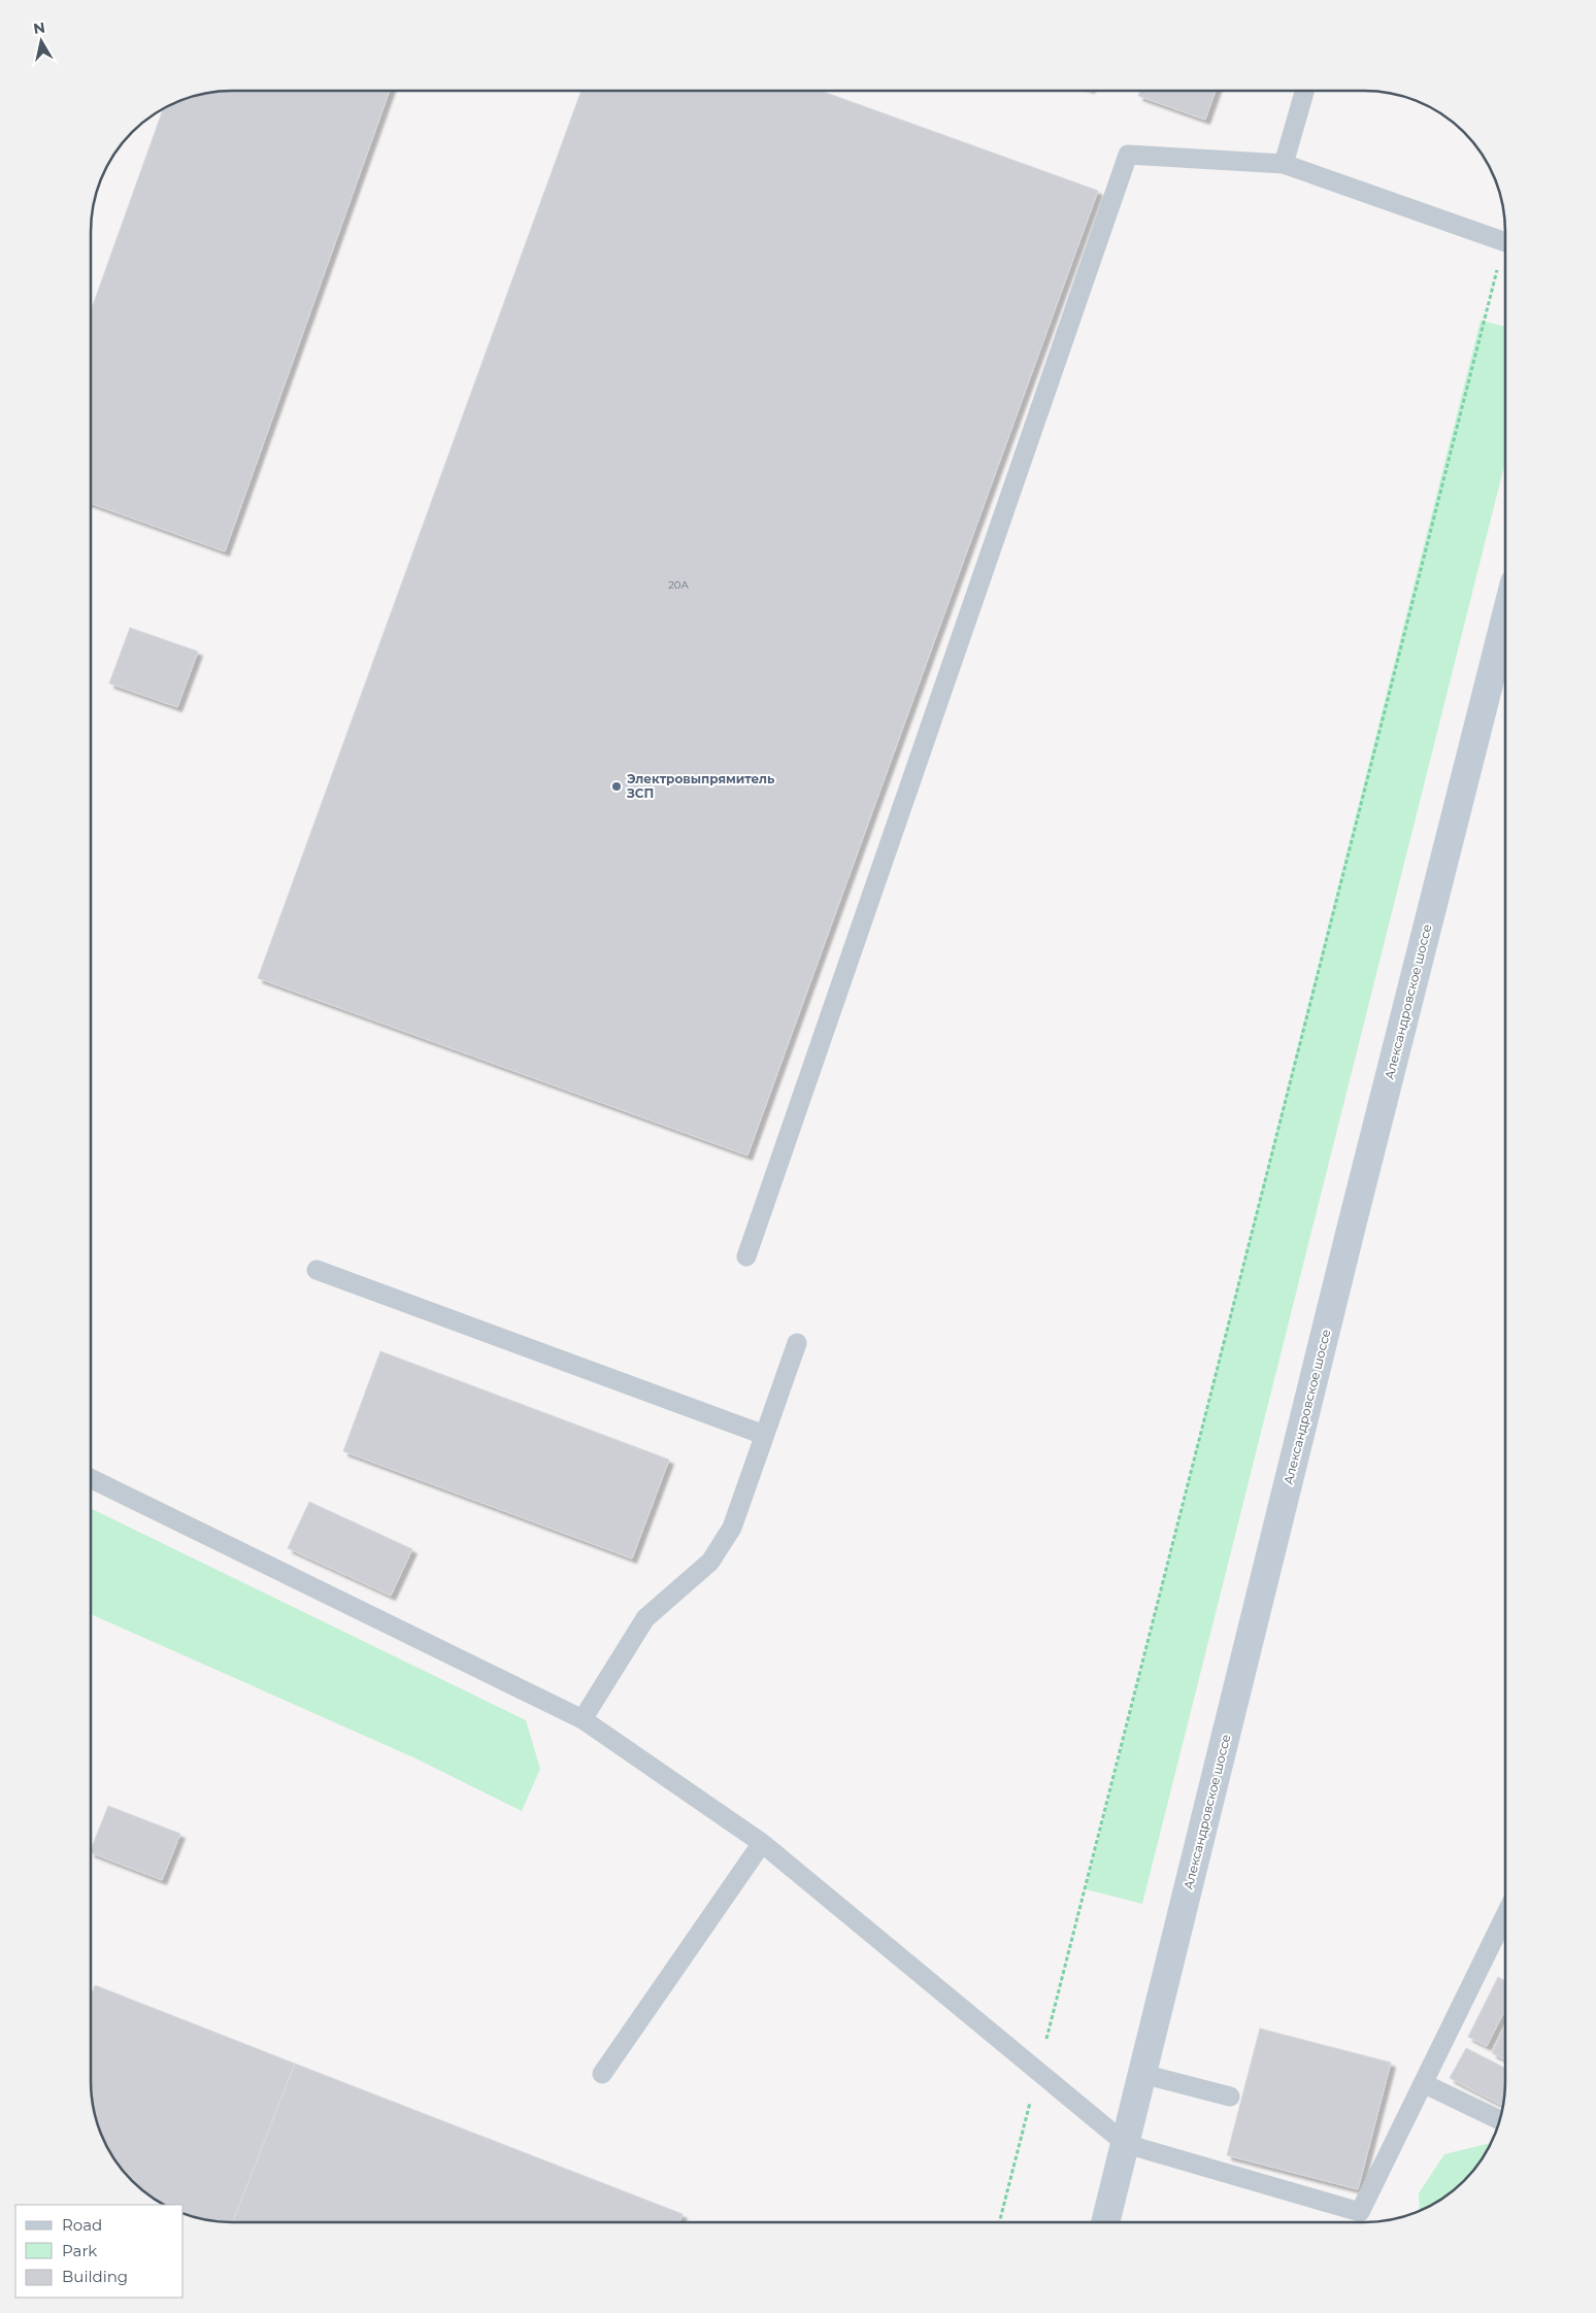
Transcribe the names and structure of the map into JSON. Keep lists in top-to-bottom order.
{
  "streets": {
    "main road": ["Александровское шоссе"]
  },
  "places": ["Электровыпрямитель ЗСП"],
  "house_numbers": ["20А"],
  "legend": ["Road", "Park", "Building"],
  "north": "top"
}
